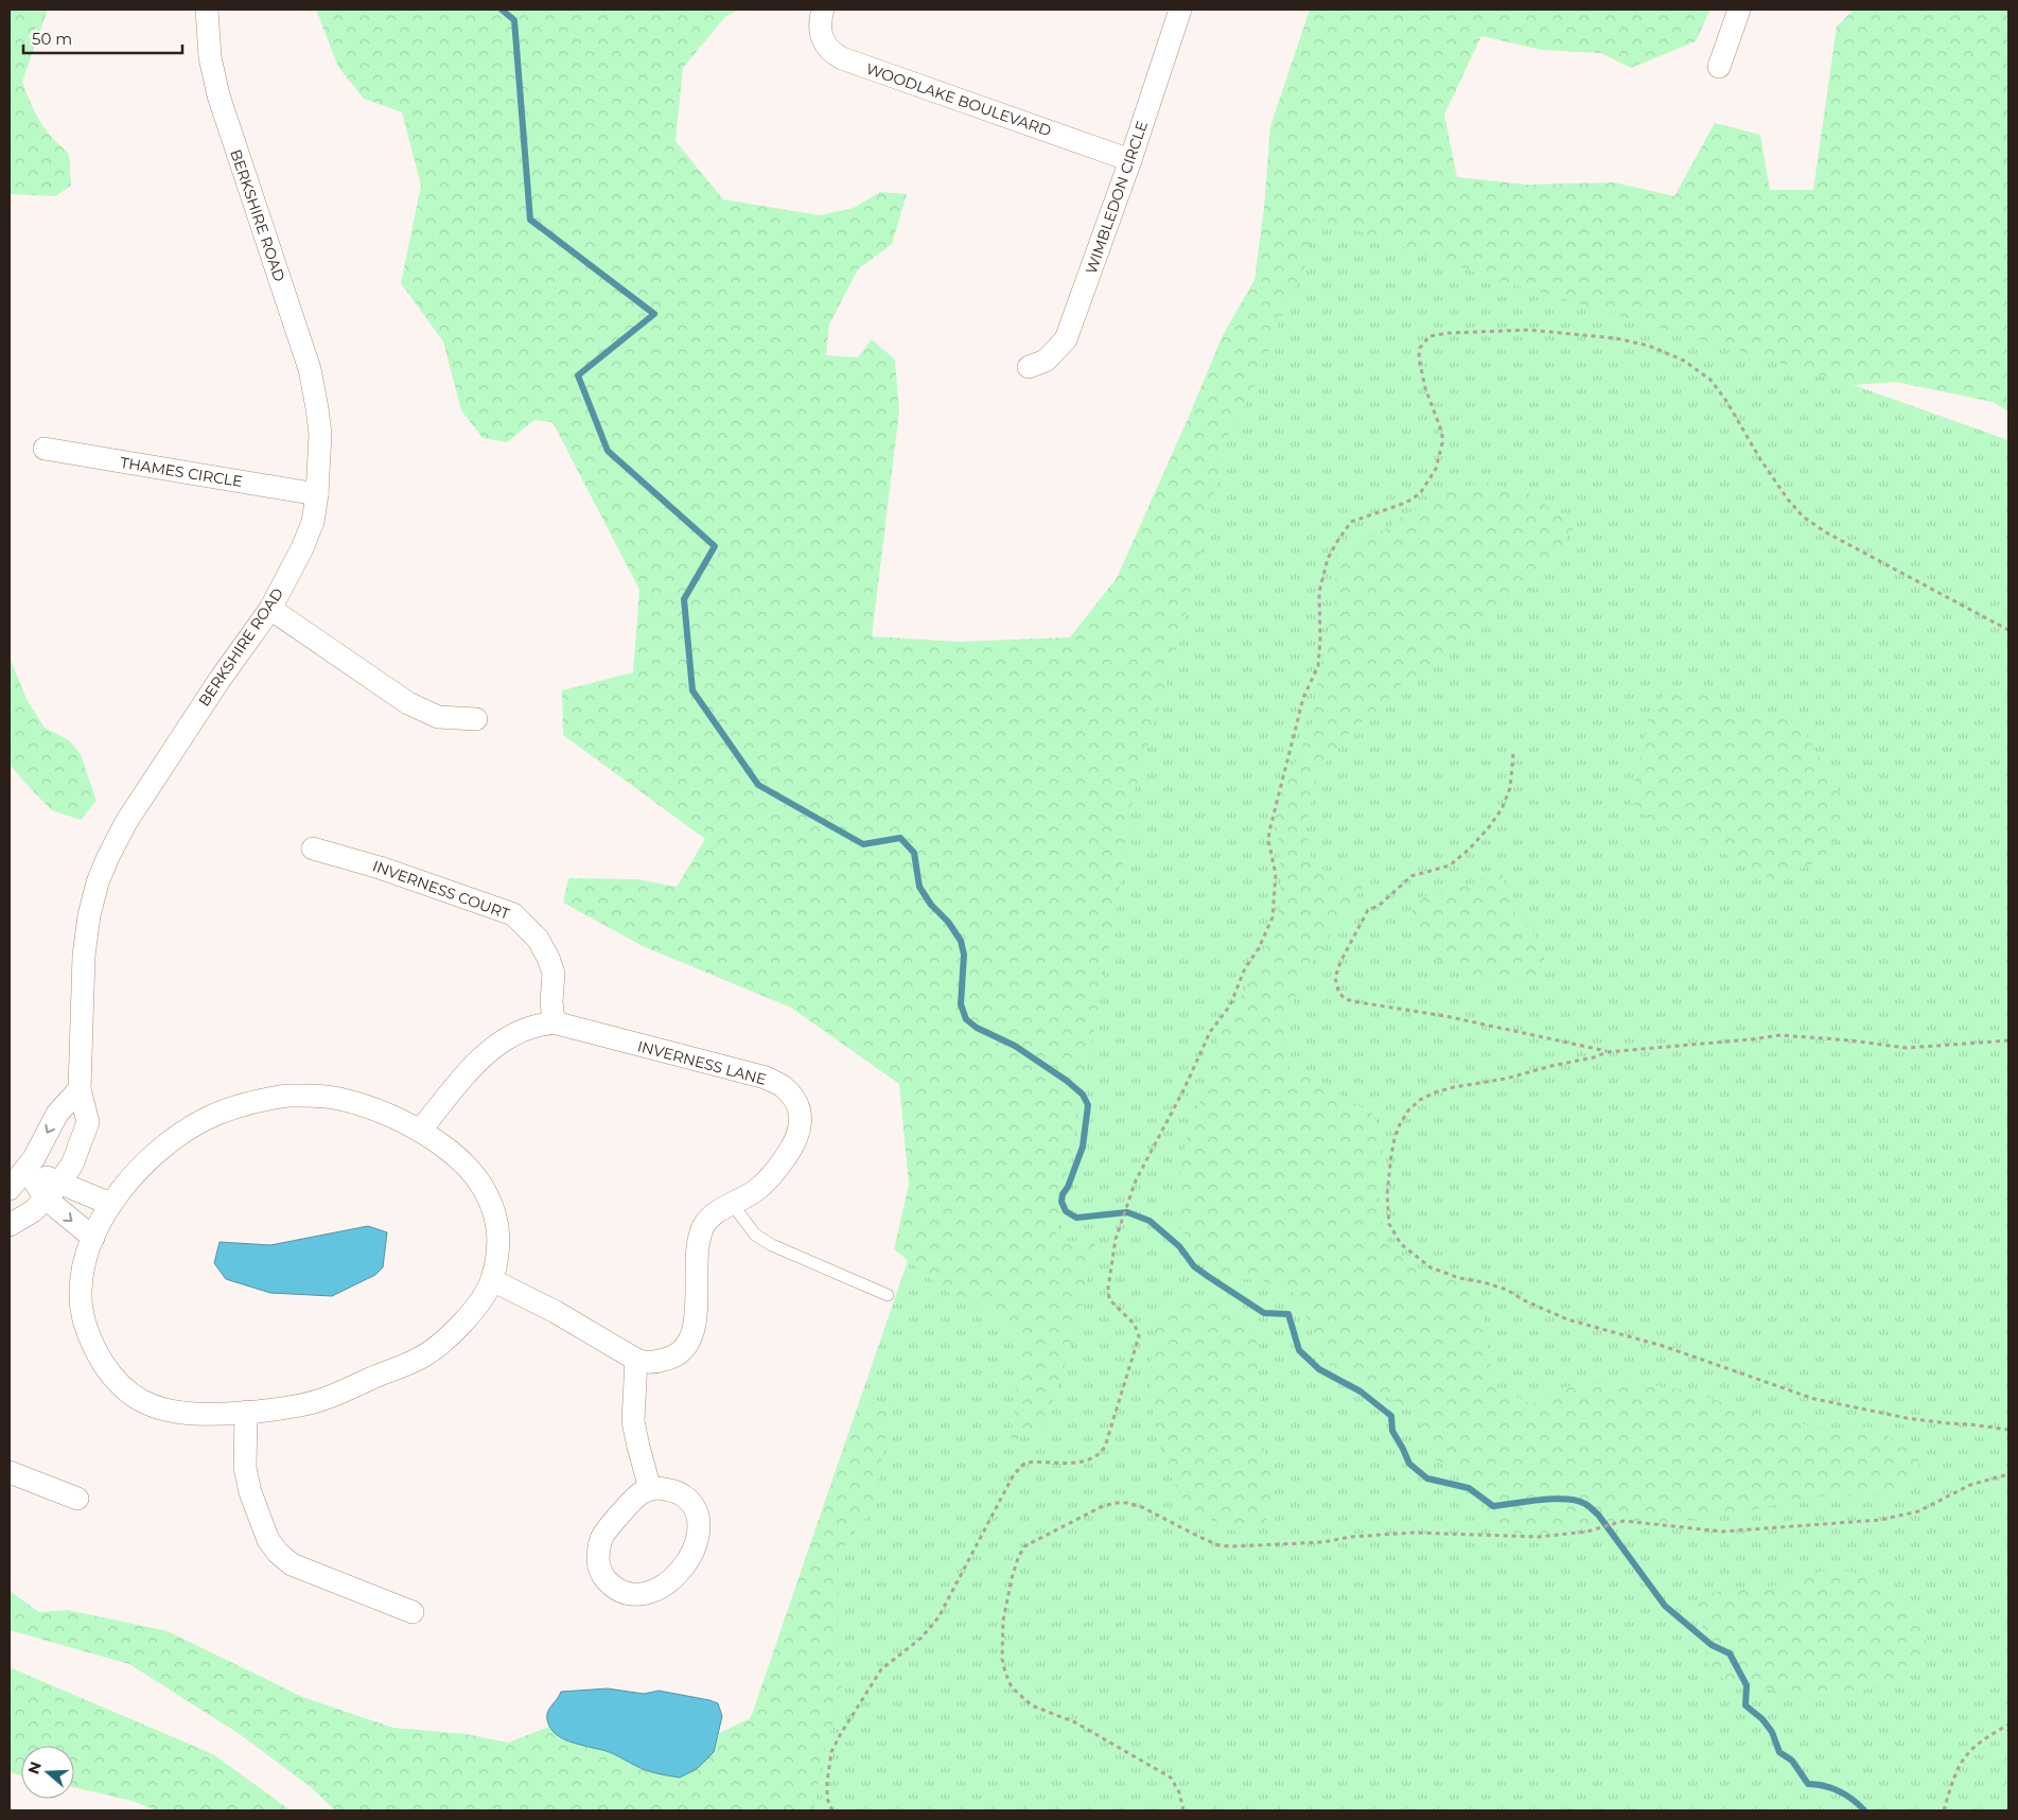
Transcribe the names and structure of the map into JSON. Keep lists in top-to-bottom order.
{
  "streets": {
    "street": [
      "WOODLAKE BOULEVARD",
      "WIMBLEDON CIRCLE",
      "BERKSHIRE ROAD",
      "THAMES CIRCLE",
      "INVERNESS COURT",
      "INVERNESS LANE"
    ]
  },
  "crossings": [
    ["WOODLAKE BOULEVARD", "WIMBLEDON CIRCLE"],
    ["BERKSHIRE ROAD", "THAMES CIRCLE"],
    ["INVERNESS COURT", "INVERNESS LANE"]
  ],
  "scale_bar": "50 m",
  "north": "left"
}
